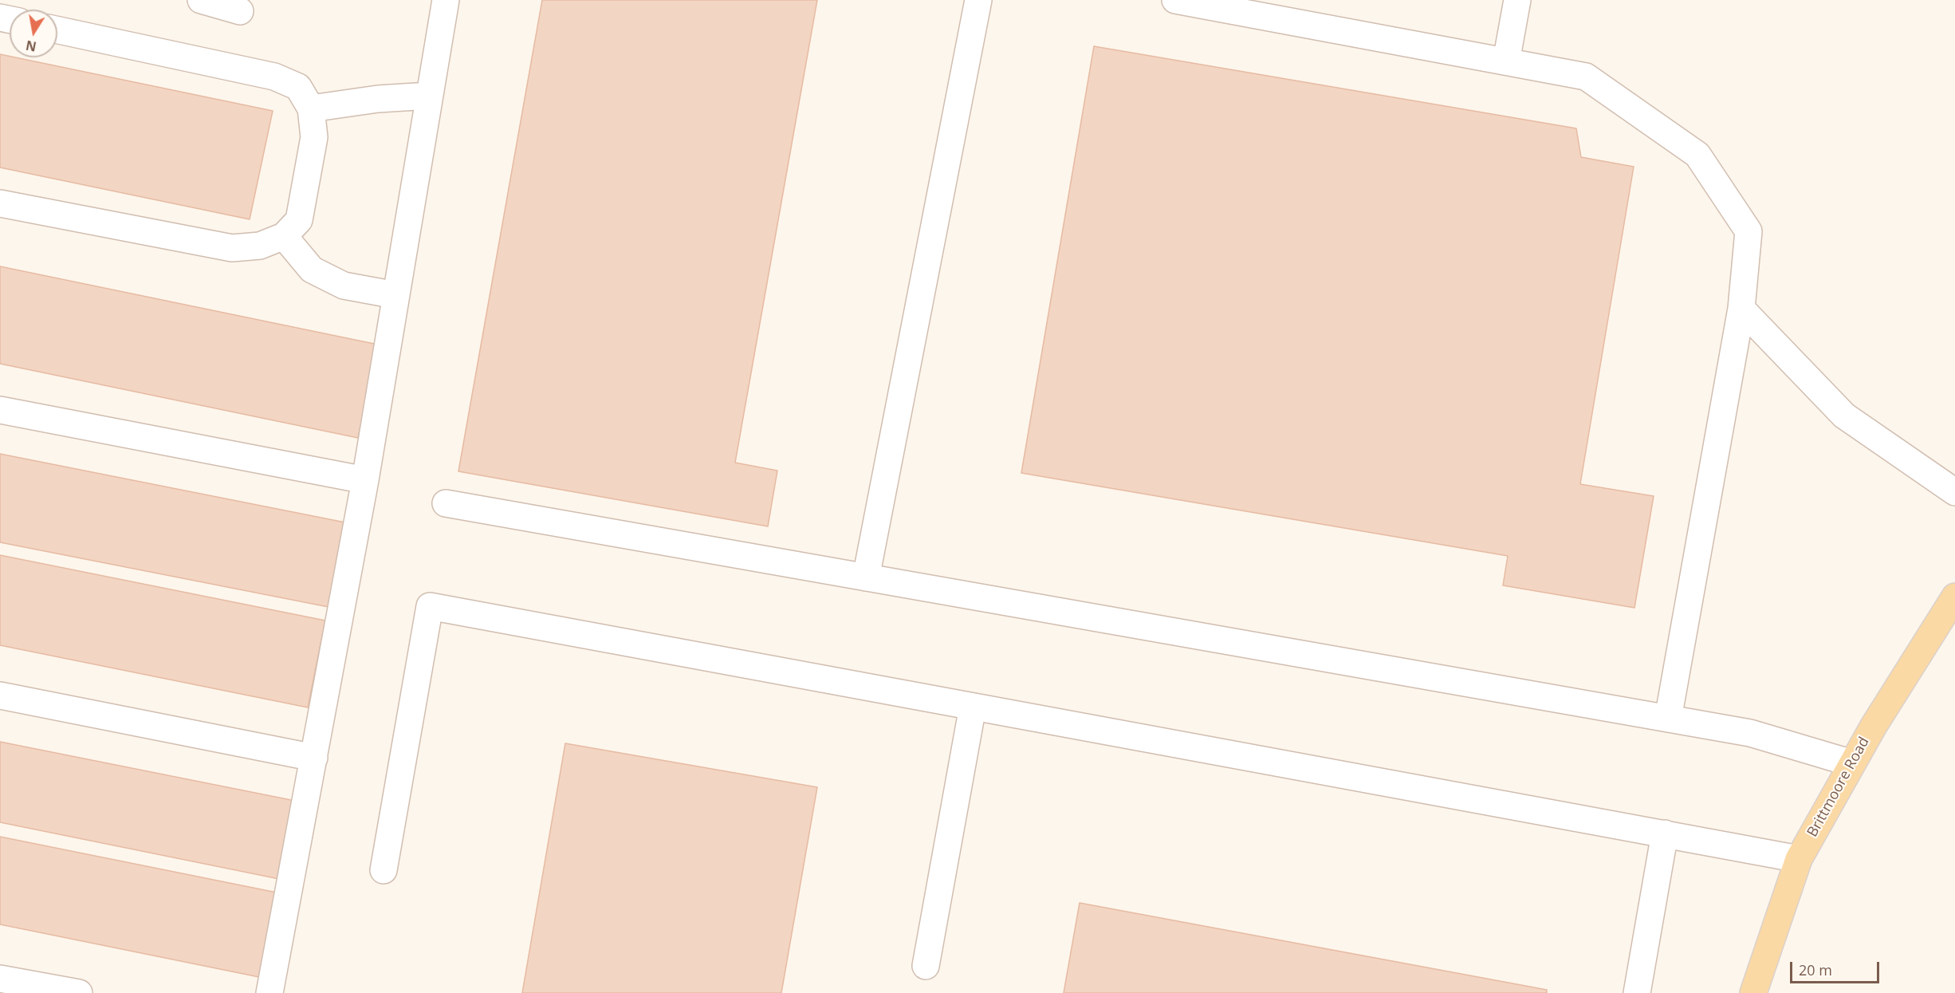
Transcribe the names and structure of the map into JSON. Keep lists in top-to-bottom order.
{
  "streets": {
    "main road": ["Brittmoore Road"]
  },
  "scale_bar": "20 m",
  "north": "bottom"
}
